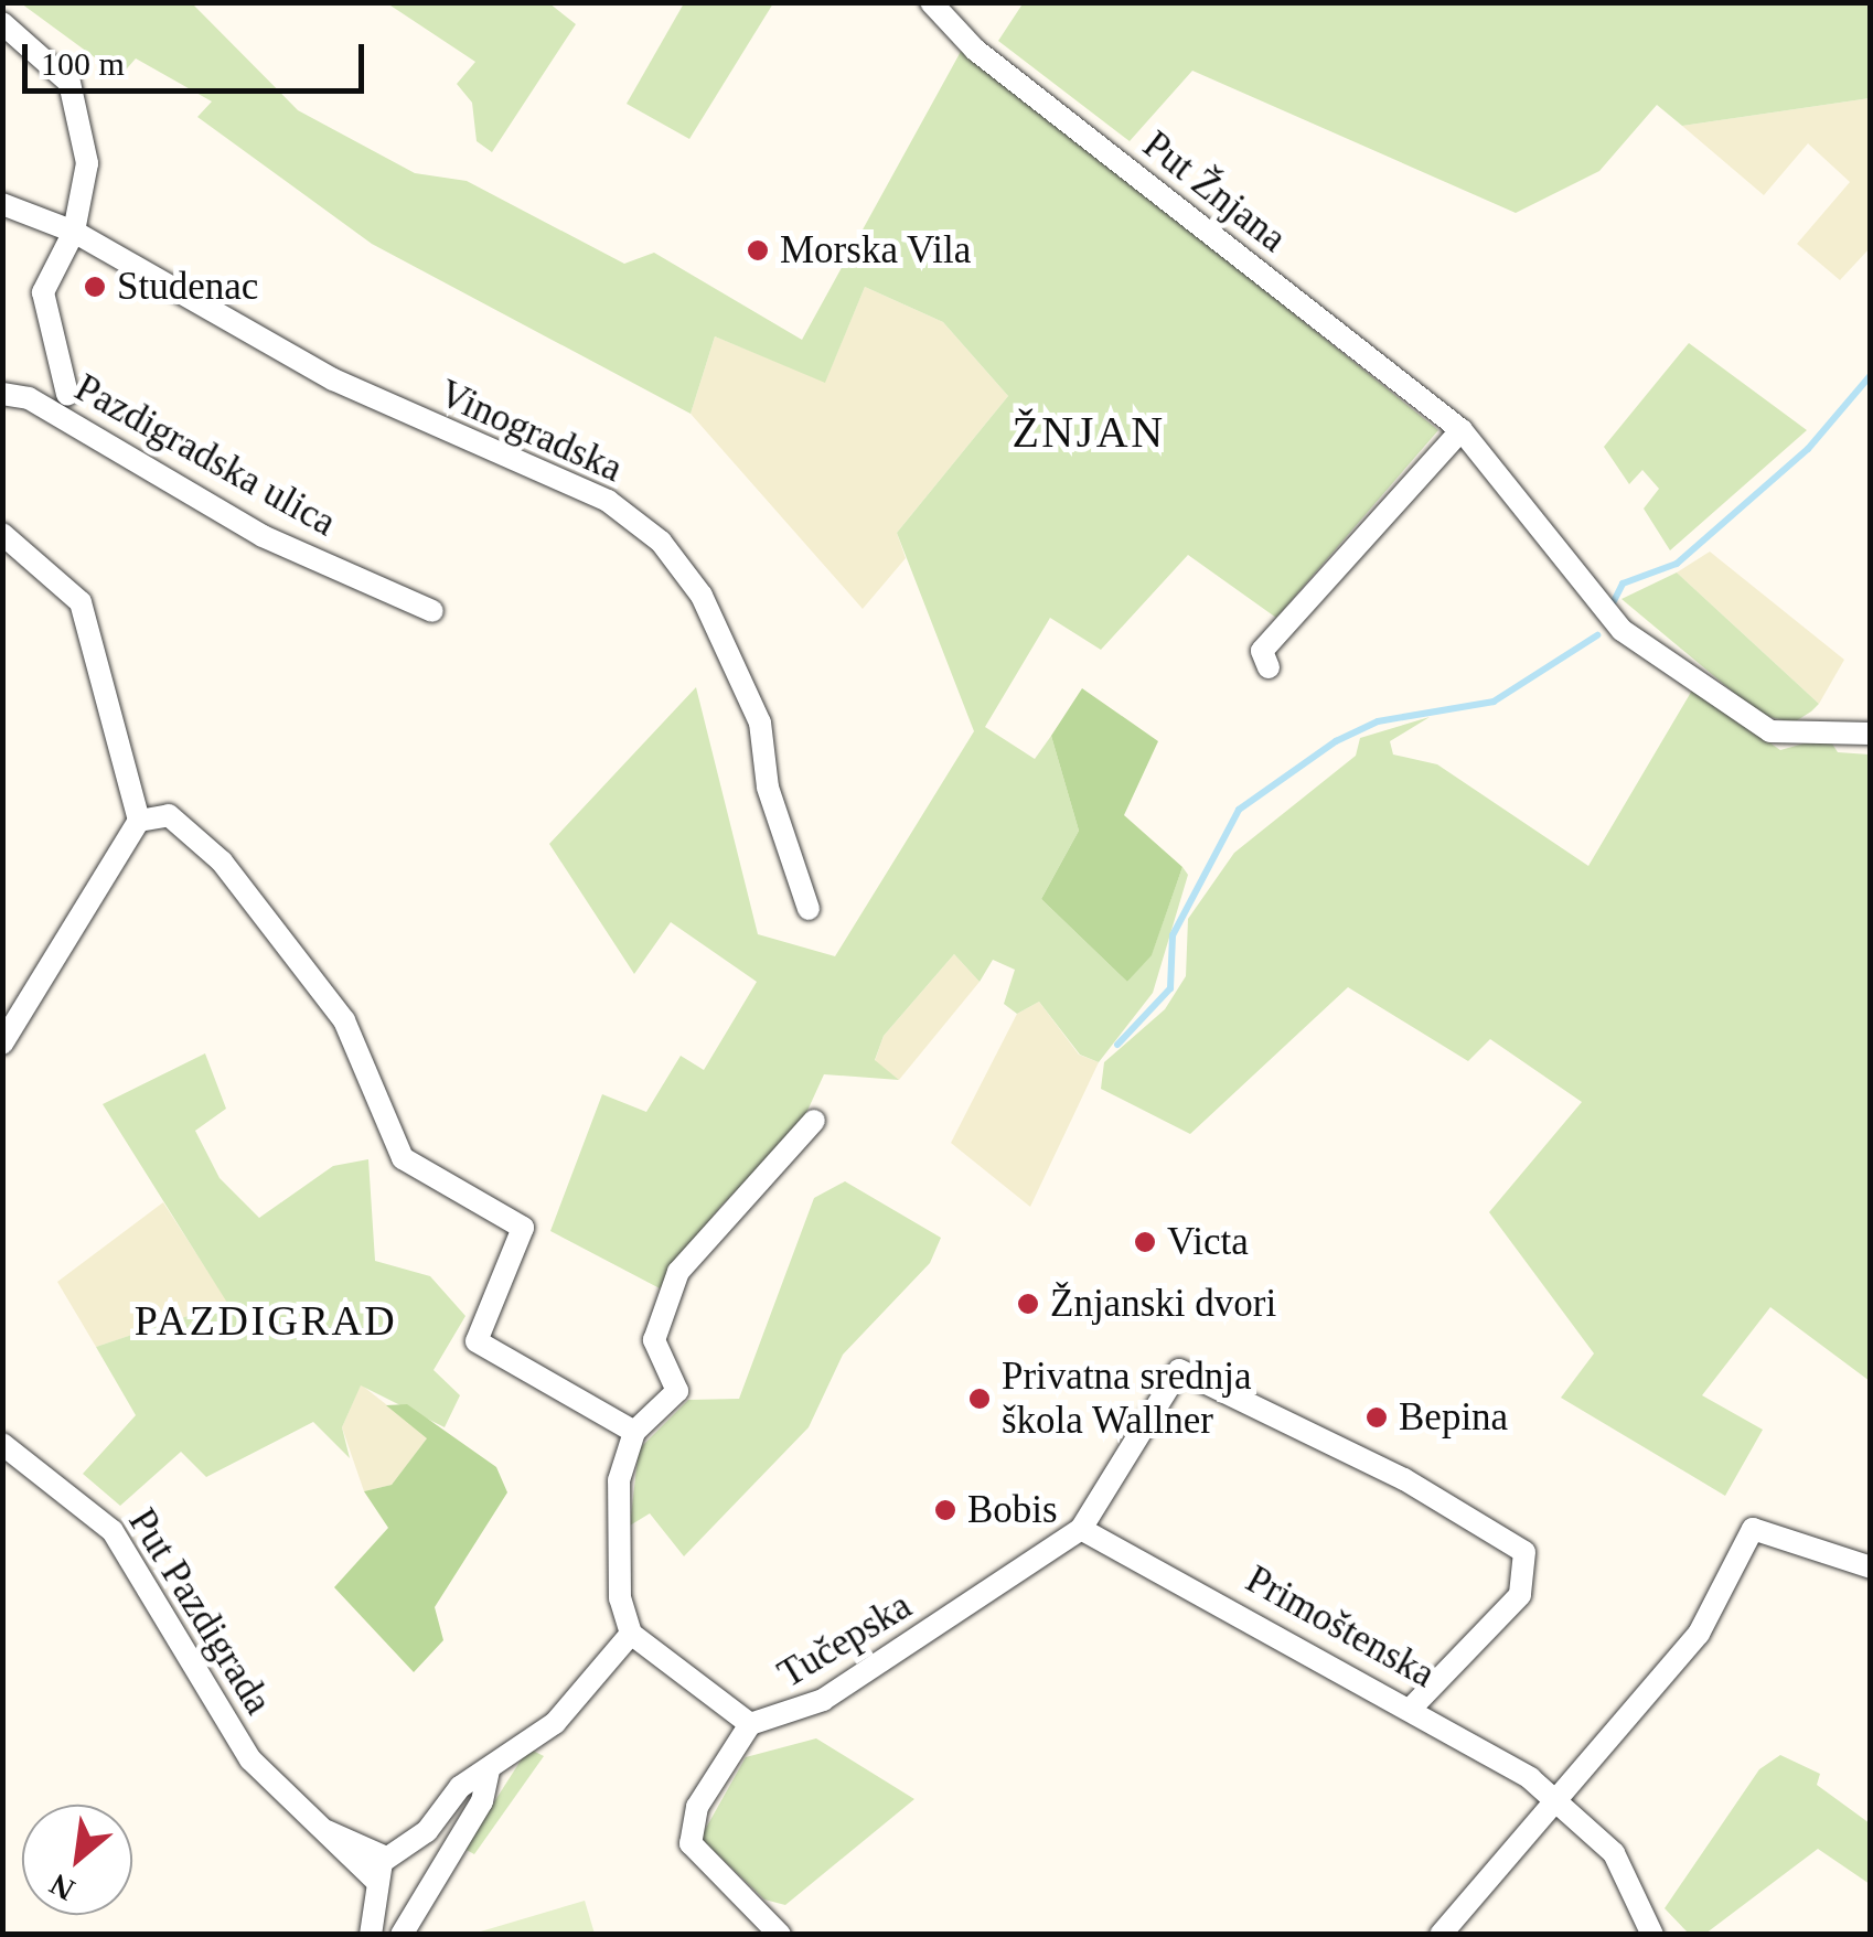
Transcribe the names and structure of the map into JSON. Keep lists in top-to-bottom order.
{
  "streets": {
    "street": [
      "Put Žnjana",
      "Vinogradska",
      "Pazdigradska ulica",
      "Put Pazdigrada",
      "Primoštenska",
      "Tučepska"
    ]
  },
  "crossings": [
    ["Primoštenska", "Tučepska"]
  ],
  "districts": ["ŽNJAN", "PAZDIGRAD"],
  "places": [
    "Morska Vila",
    "Studenac",
    "Victa",
    "Žnjanski dvori",
    "Privatna srednja škola Wallner",
    "Bepina",
    "Bobis"
  ],
  "scale_bar": "100 m",
  "north": "bottom left"
}
